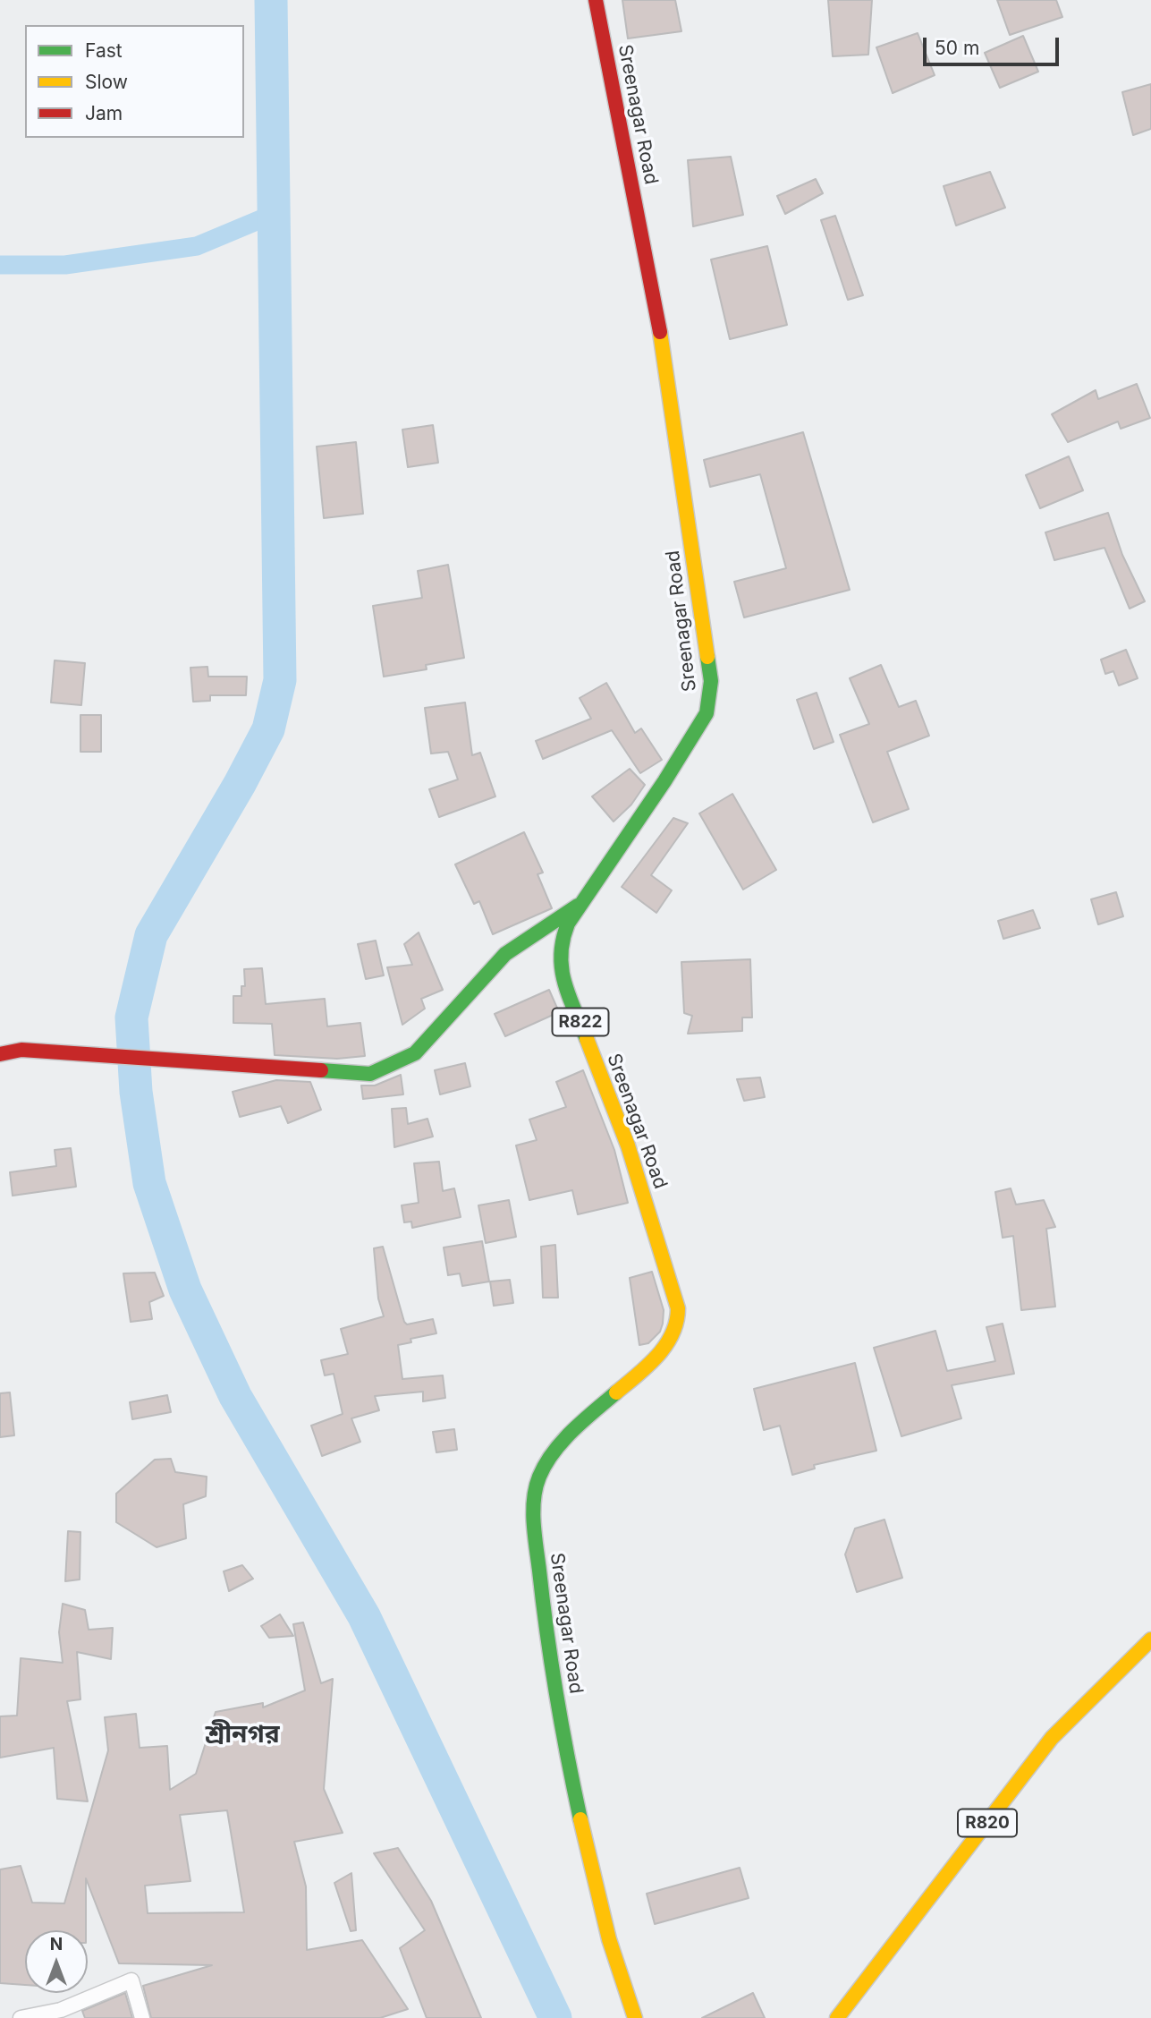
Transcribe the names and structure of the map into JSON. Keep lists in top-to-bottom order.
{
  "streets": {
    "main road": ["Sreenagar Road", "R822", "R820"]
  },
  "districts": ["শ্রীনগর"],
  "legend": ["Fast", "Slow", "Jam"],
  "scale_bar": "50 m",
  "north": "top"
}
